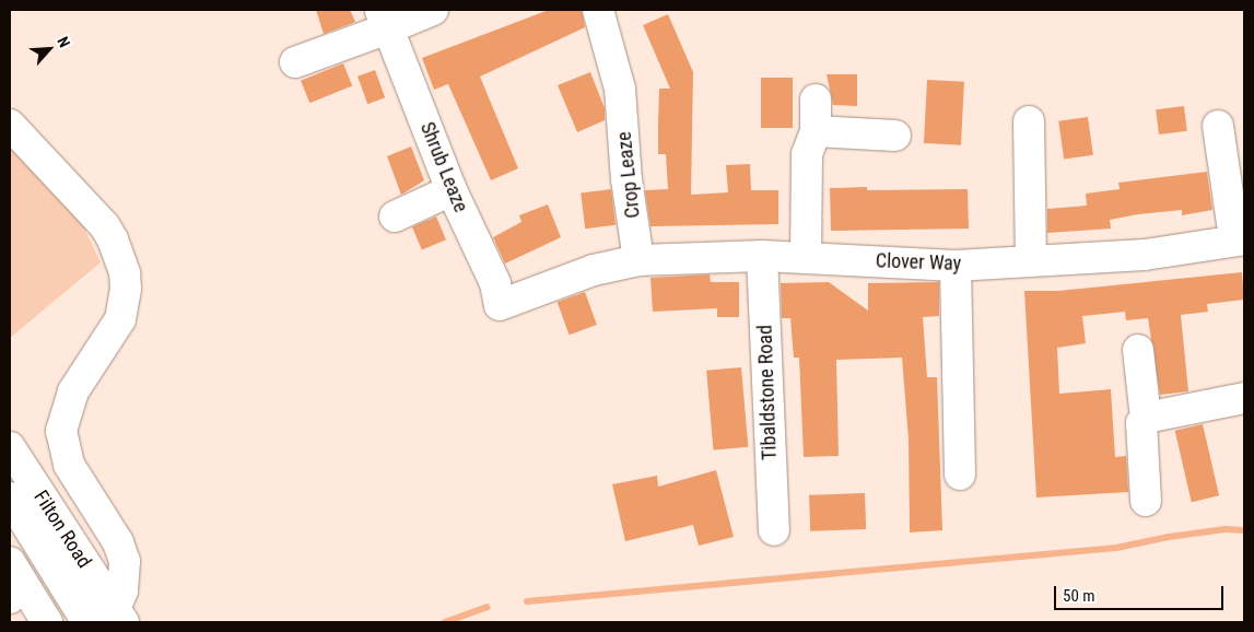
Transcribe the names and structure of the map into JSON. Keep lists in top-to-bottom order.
{
  "streets": {
    "street": [
      "Shrub Leaze",
      "Crop Leaze",
      "Clover Way",
      "Tibaldstone Road",
      "Filton Road"
    ]
  },
  "crossings": [
    ["Shrub Leaze", "Clover Way"],
    ["Crop Leaze", "Clover Way"],
    ["Clover Way", "Tibaldstone Road"]
  ],
  "scale_bar": "50 m",
  "north": "top right"
}
